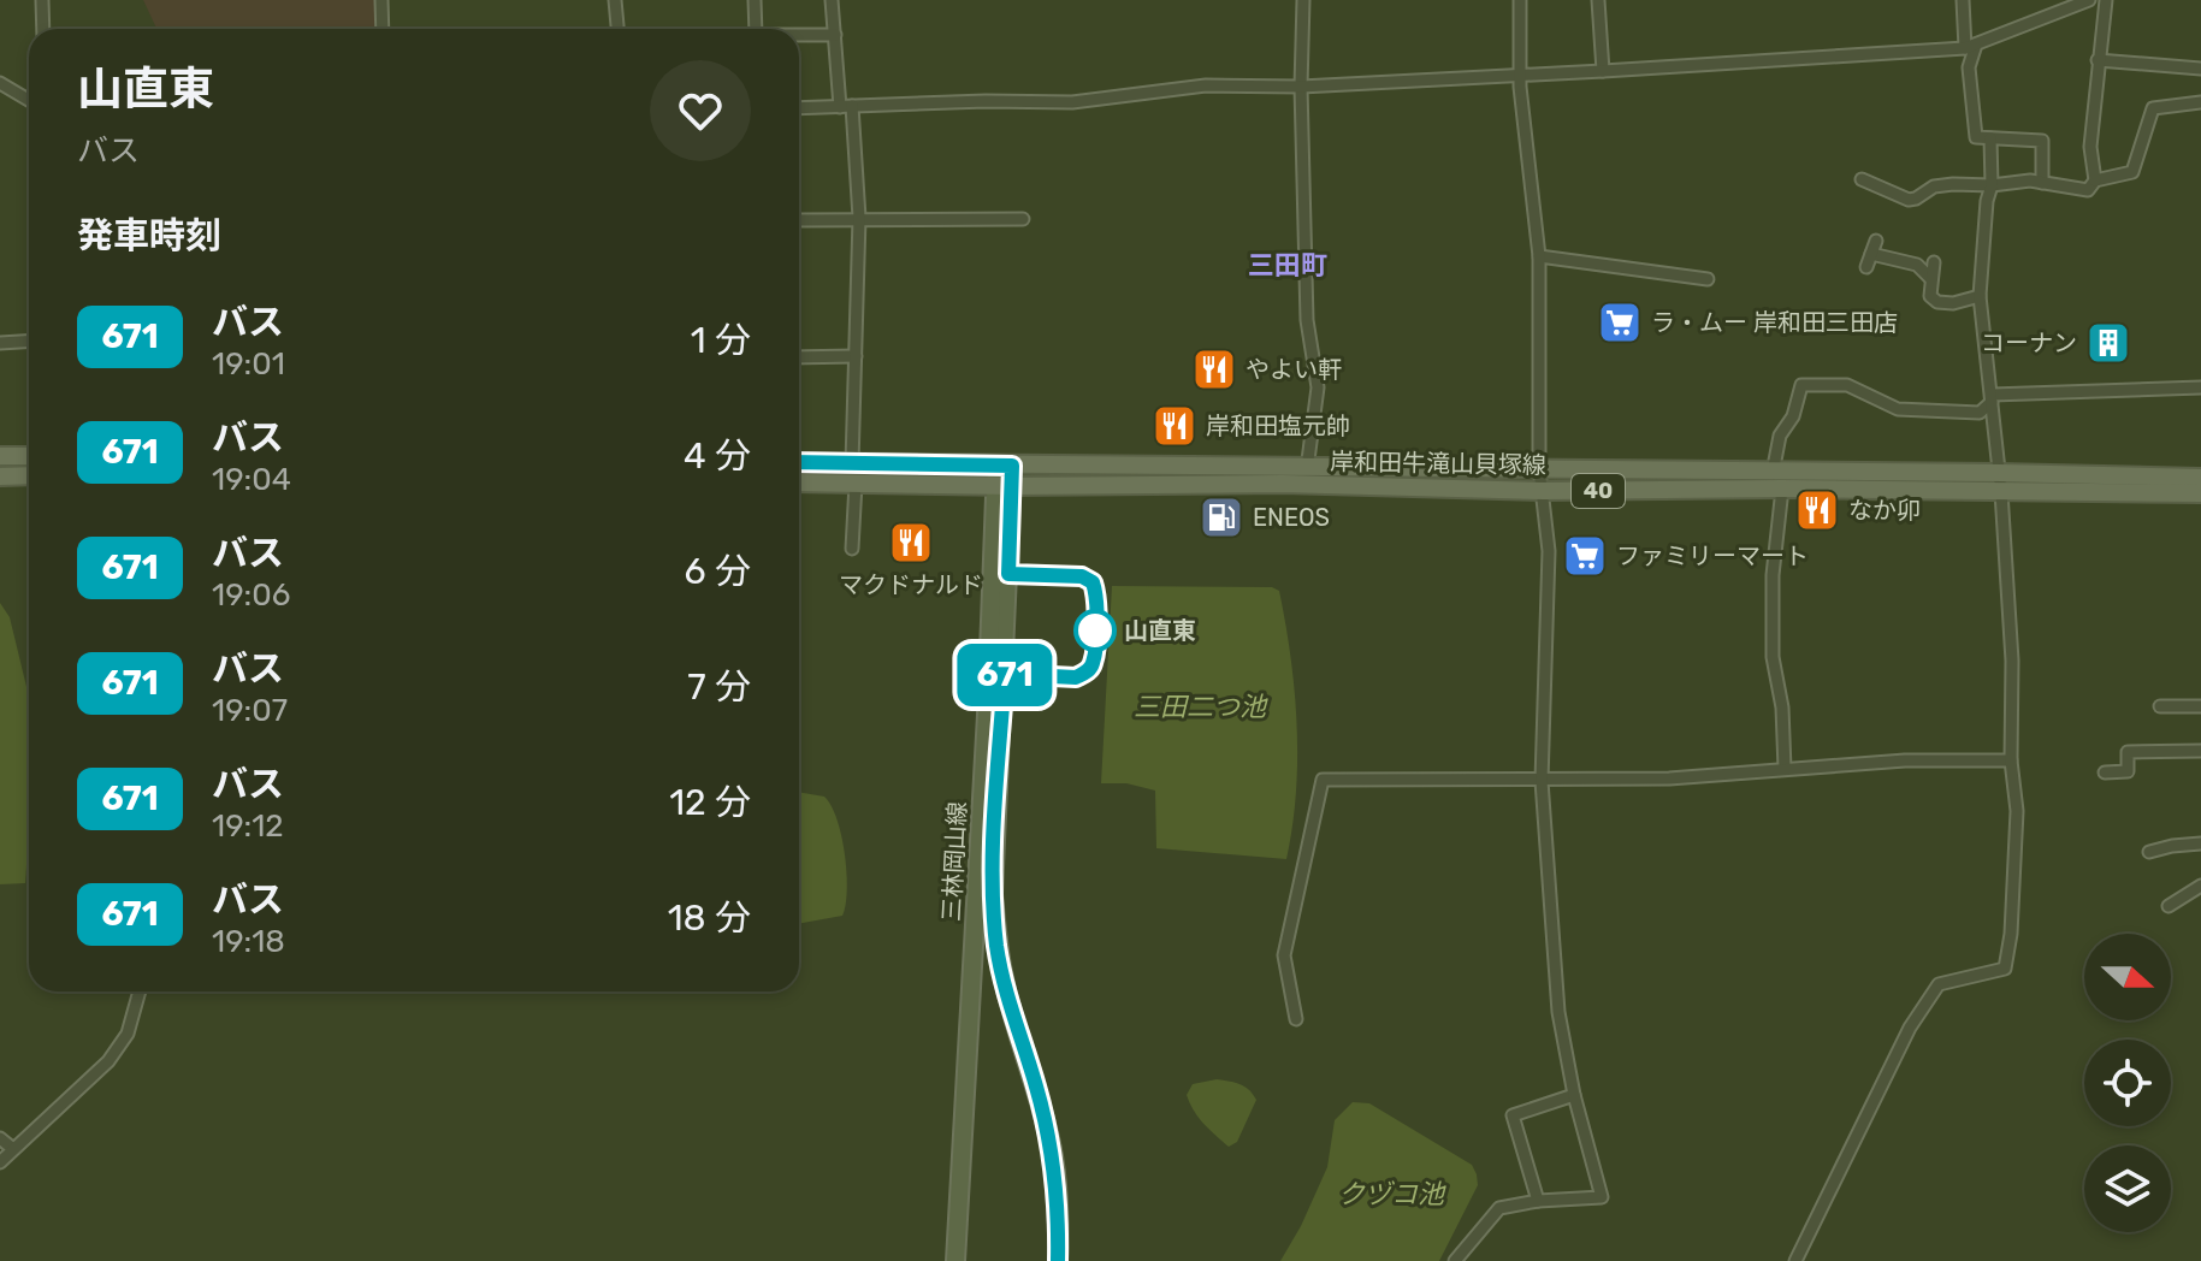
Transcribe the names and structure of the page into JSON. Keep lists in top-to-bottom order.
{
  "streets": {
    "main road": ["岸和田牛滝山貝塚線", "40", "三林岡山線"]
  },
  "crossings": [
    ["岸和田牛滝山貝塚線", "三林岡山線"]
  ],
  "districts": ["三田町"],
  "water": ["三田二つ池", "クヅコ池"],
  "places": {
    "supermarket": ["ラ・ムー 岸和田三田店", "ファミリーマート"],
    "building": ["コーナン"],
    "restaurant": [
      "やよい軒",
      "岸和田塩元帥",
      "なか卯",
      "マクドナルド"
    ],
    "fuel station": ["ENEOS"],
    "other": ["山直東"]
  },
  "lines": ["bus line 671"],
  "north": "right",
  "page": {
    "on_map": "671",
    "heading": [
      ["山直東", "バス"],
      "発車時刻"
    ],
    "list": [
      {
        "mark": "671",
        "name": "バス",
        "note": "19:01",
        "value": "1 分"
      },
      {
        "mark": "671",
        "name": "バス",
        "note": "19:04",
        "value": "4 分"
      },
      {
        "mark": "671",
        "name": "バス",
        "note": "19:06",
        "value": "6 分"
      },
      {
        "mark": "671",
        "name": "バス",
        "note": "19:07",
        "value": "7 分"
      },
      {
        "mark": "671",
        "name": "バス",
        "note": "19:12",
        "value": "12 分"
      },
      {
        "mark": "671",
        "name": "バス",
        "note": "19:18",
        "value": "18 分"
      }
    ]
  }
}
